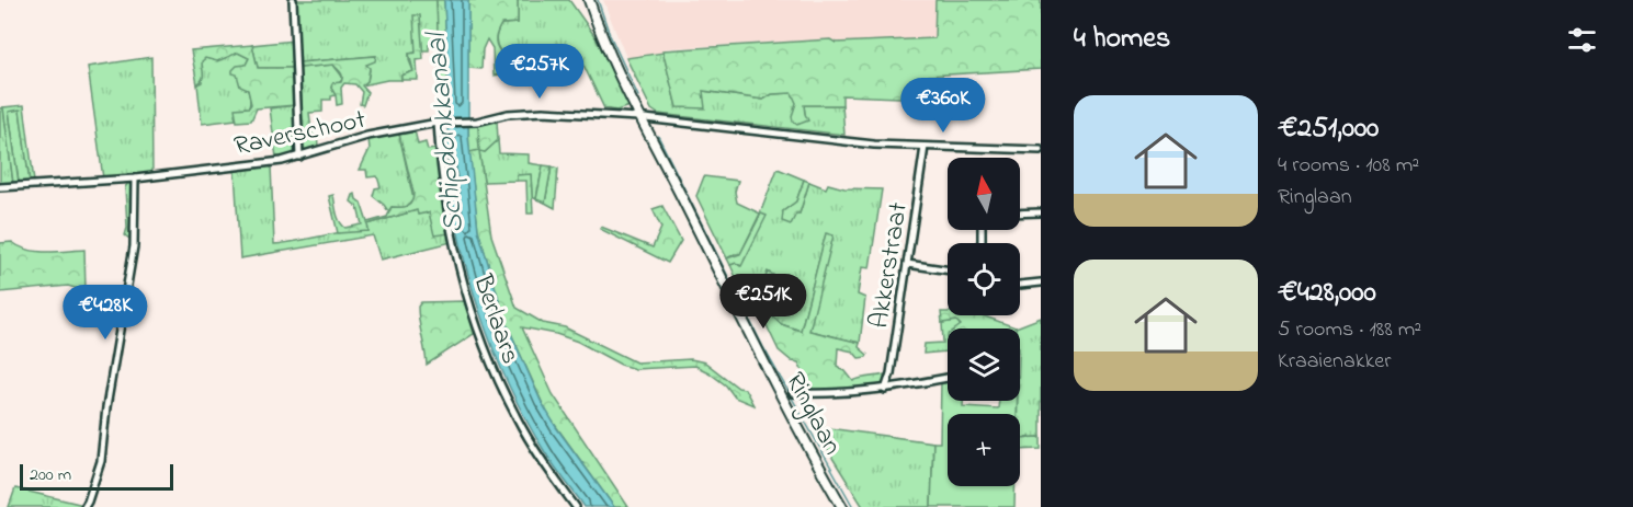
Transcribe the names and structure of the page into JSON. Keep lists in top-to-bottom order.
{
  "streets": {
    "main road": ["Ringlaan"],
    "street": ["Raverschoot", "Akkerstraat", "Berlaars"]
  },
  "crossings": [
    ["Raverschoot", "Akkerstraat"],
    ["Raverschoot", "Berlaars"],
    ["Raverschoot", "Ringlaan"]
  ],
  "water": ["Schipdonkkanaal"],
  "scale_bar": "200 m",
  "north": "top",
  "page": {
    "heading": "4 homes",
    "price": [
      "€257K",
      "€360K",
      "€251K",
      "€428K"
    ],
    "list": [
      {
        "name": "€251,000",
        "note": "4 rooms · 108 m² · Ringlaan"
      },
      {
        "name": "€428,000",
        "note": "5 rooms · 188 m² · Kraaienakker"
      }
    ],
    "map_buttons": "+",
    "scale": "200 m"
  }
}
